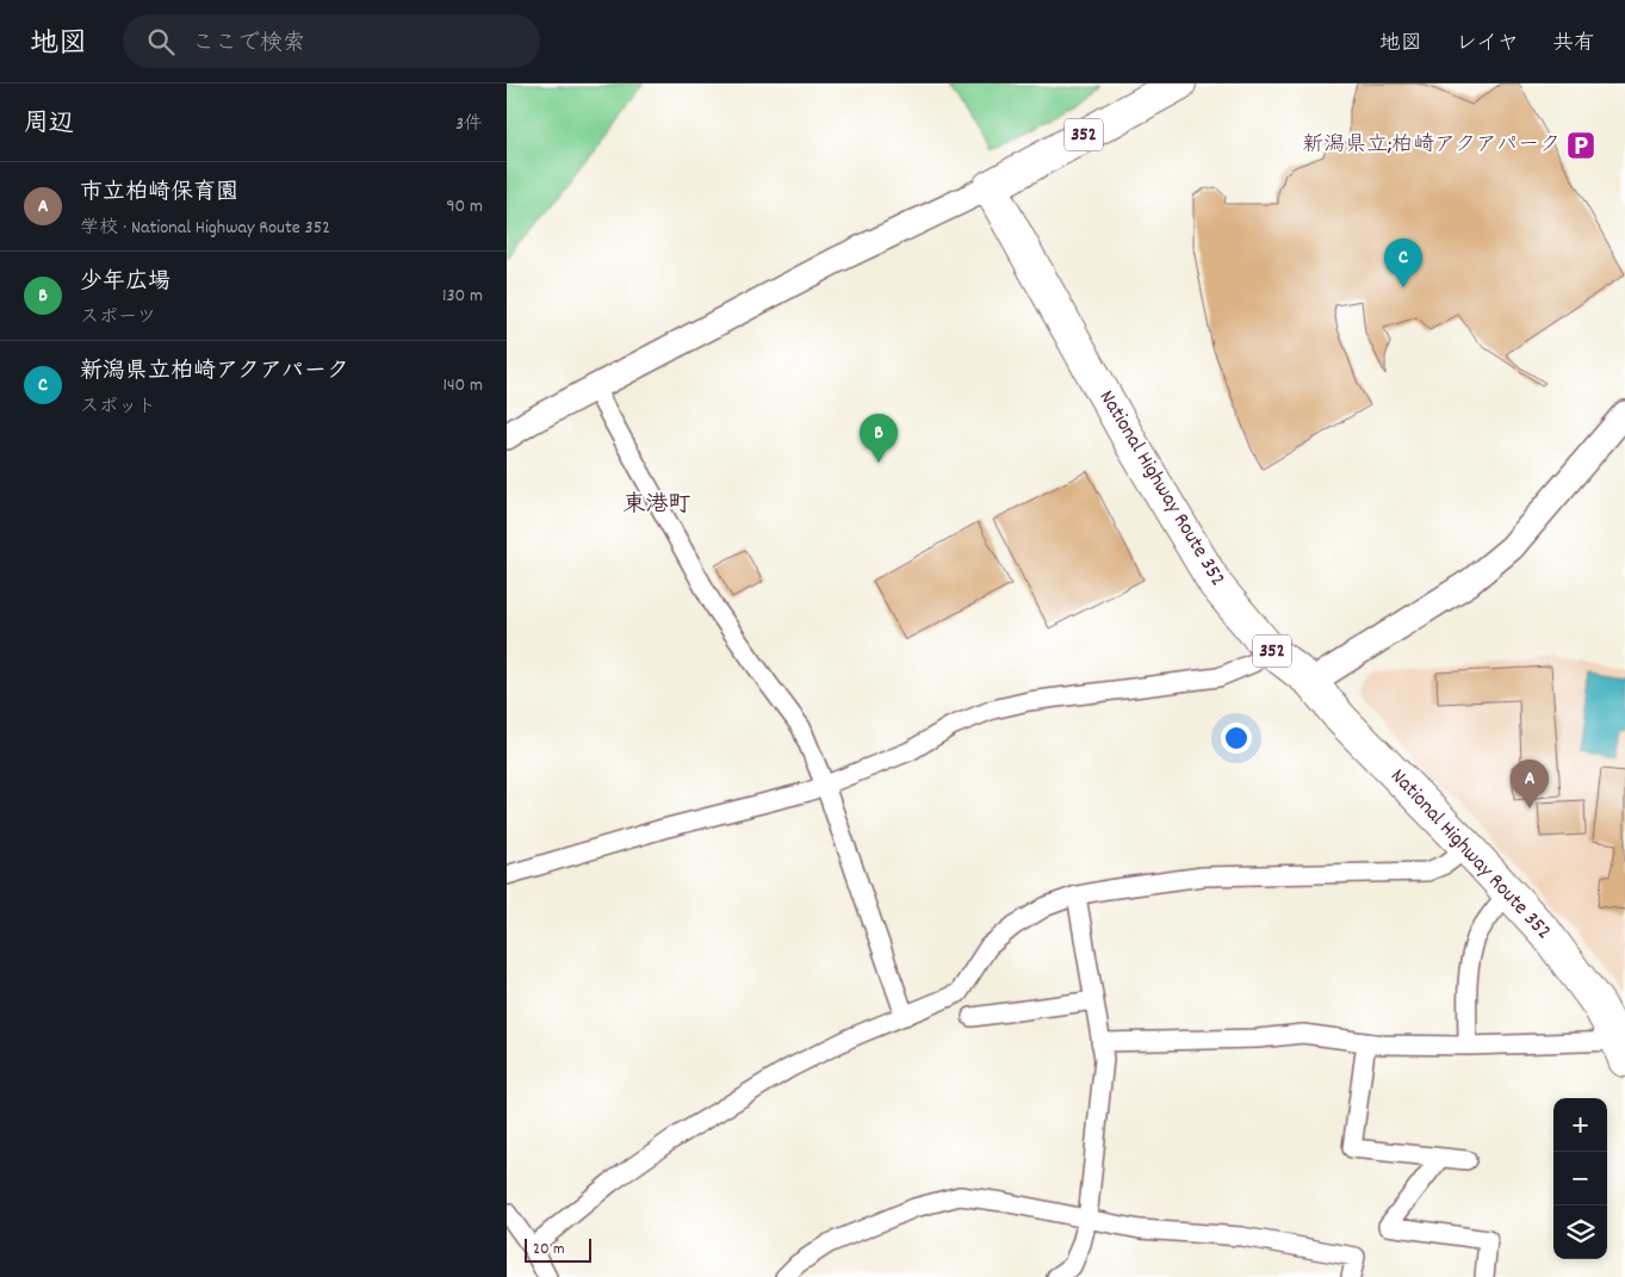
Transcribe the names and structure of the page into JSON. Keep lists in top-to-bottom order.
{
  "streets": {
    "highway": ["352", "National Highway Route 352"]
  },
  "crossings": [
    ["352", "National Highway Route 352"]
  ],
  "districts": ["東港町"],
  "places": {
    "parking": ["新潟県立;柏崎アクアパーク"]
  },
  "scale_bar": "20 m",
  "page": {
    "header": "地図",
    "search": "ここで検索",
    "nav": ["地図", "レイヤ", "共有"],
    "heading": ["周辺", "3件"],
    "list": [
      {
        "mark": "A",
        "name": "市立柏崎保育園",
        "note": "学校 · National Highway Route 352",
        "value": "90 m"
      },
      {
        "mark": "B",
        "name": "少年広場",
        "note": "スポーツ",
        "value": "130 m"
      },
      {
        "mark": "C",
        "name": "新潟県立柏崎アクアパーク",
        "note": "スポット",
        "value": "140 m"
      }
    ],
    "pins": ["C", "B", "A"],
    "map_buttons": ["+", "−"],
    "scale": "20 m"
  }
}
